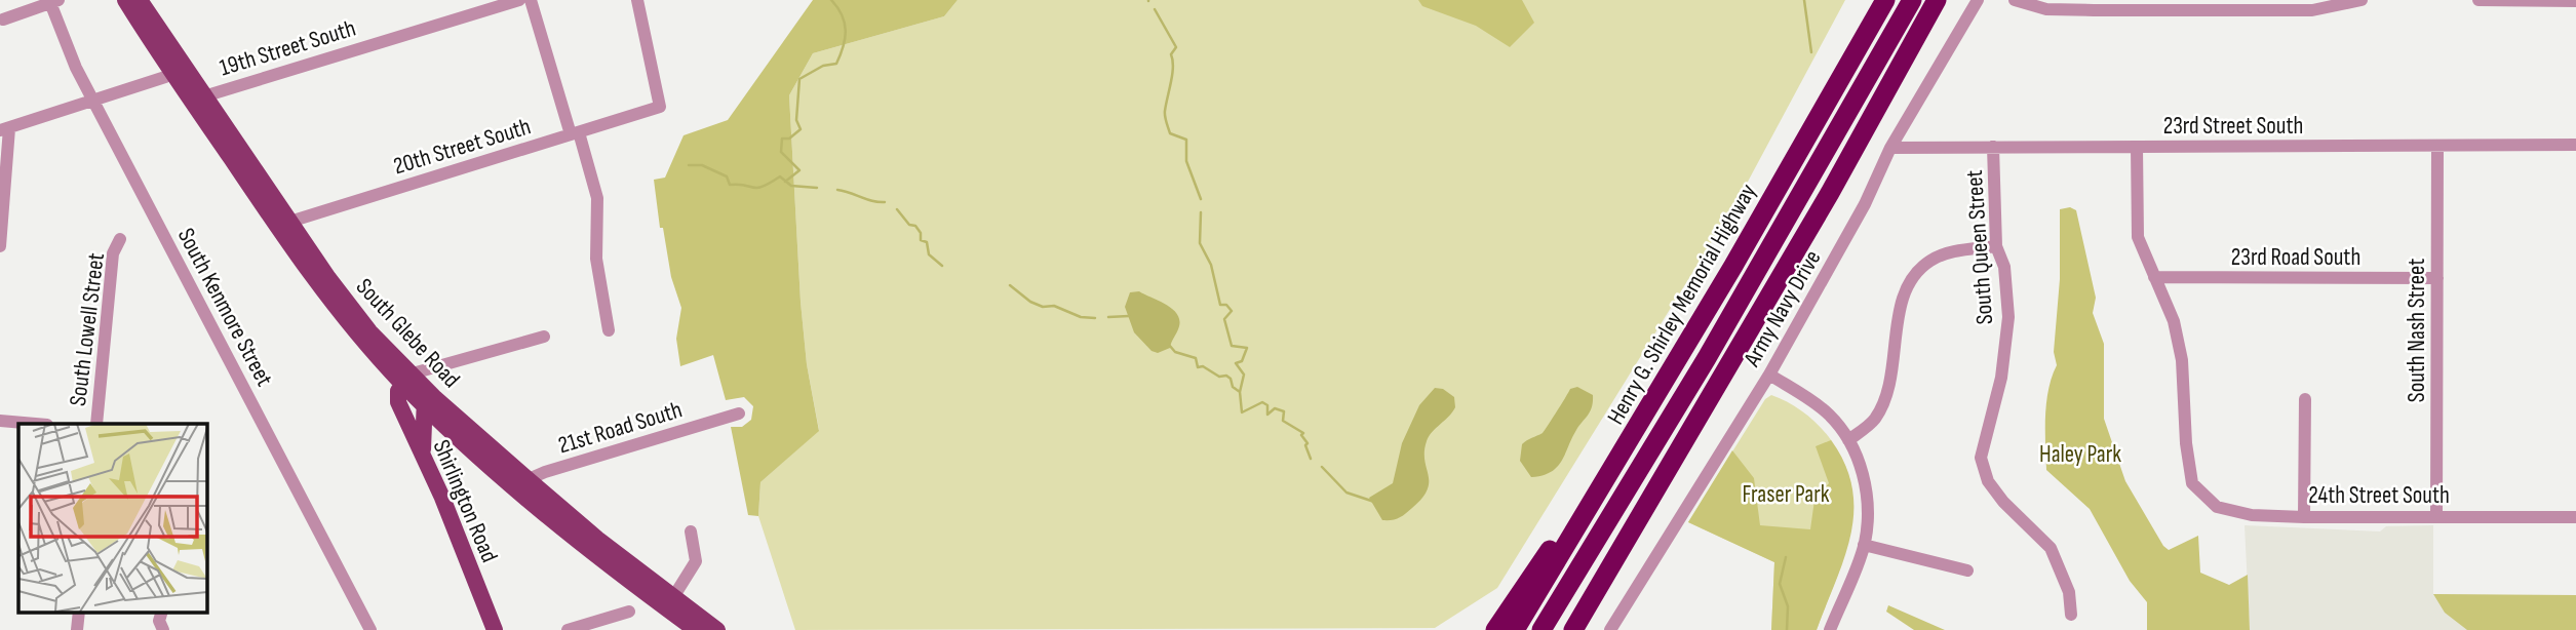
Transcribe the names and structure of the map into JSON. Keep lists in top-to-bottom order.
{
  "streets": {
    "highway": ["Henry G. Shirley Memorial Highway"],
    "main road": ["South Glebe Road", "Shirlington Road"],
    "street": [
      "19th Street South",
      "23rd Street South",
      "20th Street South",
      "South Queen Street",
      "23rd Road South",
      "South Kenmore Street",
      "Army Navy Drive",
      "South Lowell Street",
      "South Nash Street",
      "21st Road South",
      "24th Street South"
    ]
  },
  "crossings": [
    ["19th Street South", "South Glebe Road"],
    ["23rd Street South", "South Queen Street"],
    ["23rd Street South", "Army Navy Drive"],
    ["23rd Street South", "South Nash Street"],
    ["20th Street South", "South Glebe Road"],
    ["23rd Road South", "South Nash Street"],
    ["23rd Road South", "24th Street South"],
    ["South Nash Street", "24th Street South"],
    ["South Glebe Road", "21st Road South"],
    ["South Glebe Road", "Shirlington Road"]
  ],
  "parks": ["Haley Park", "Fraser Park"]
}
